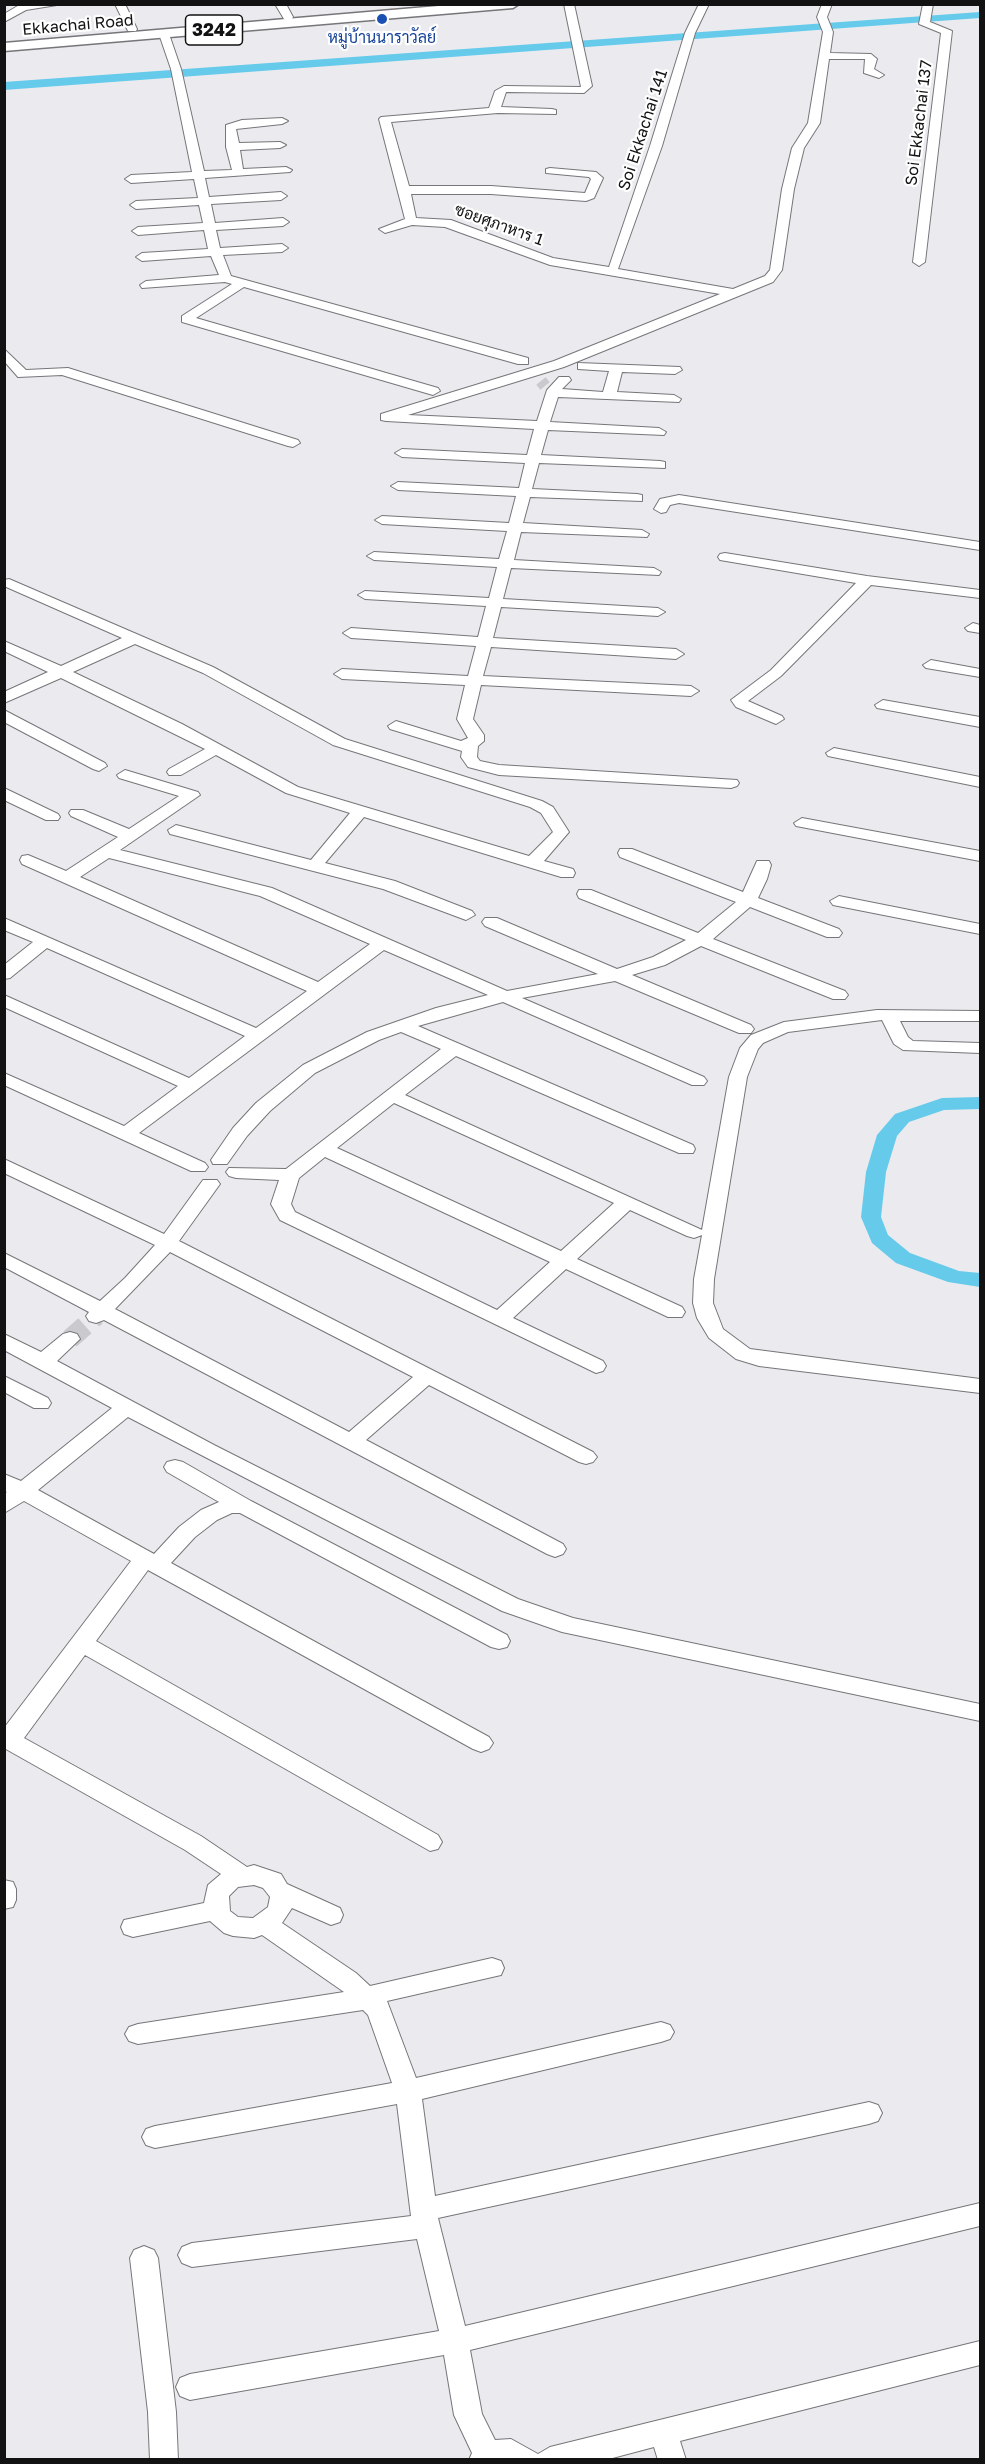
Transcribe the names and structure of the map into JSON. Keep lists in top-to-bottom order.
{
  "streets": {
    "main road": ["Ekkachai Road", "3242"],
    "street": ["Soi Ekkachai 137", "Soi Ekkachai 141", "ซอยศุภาหาร 1"]
  },
  "places": ["หมู่บ้านนาราวัลย์"]
}
